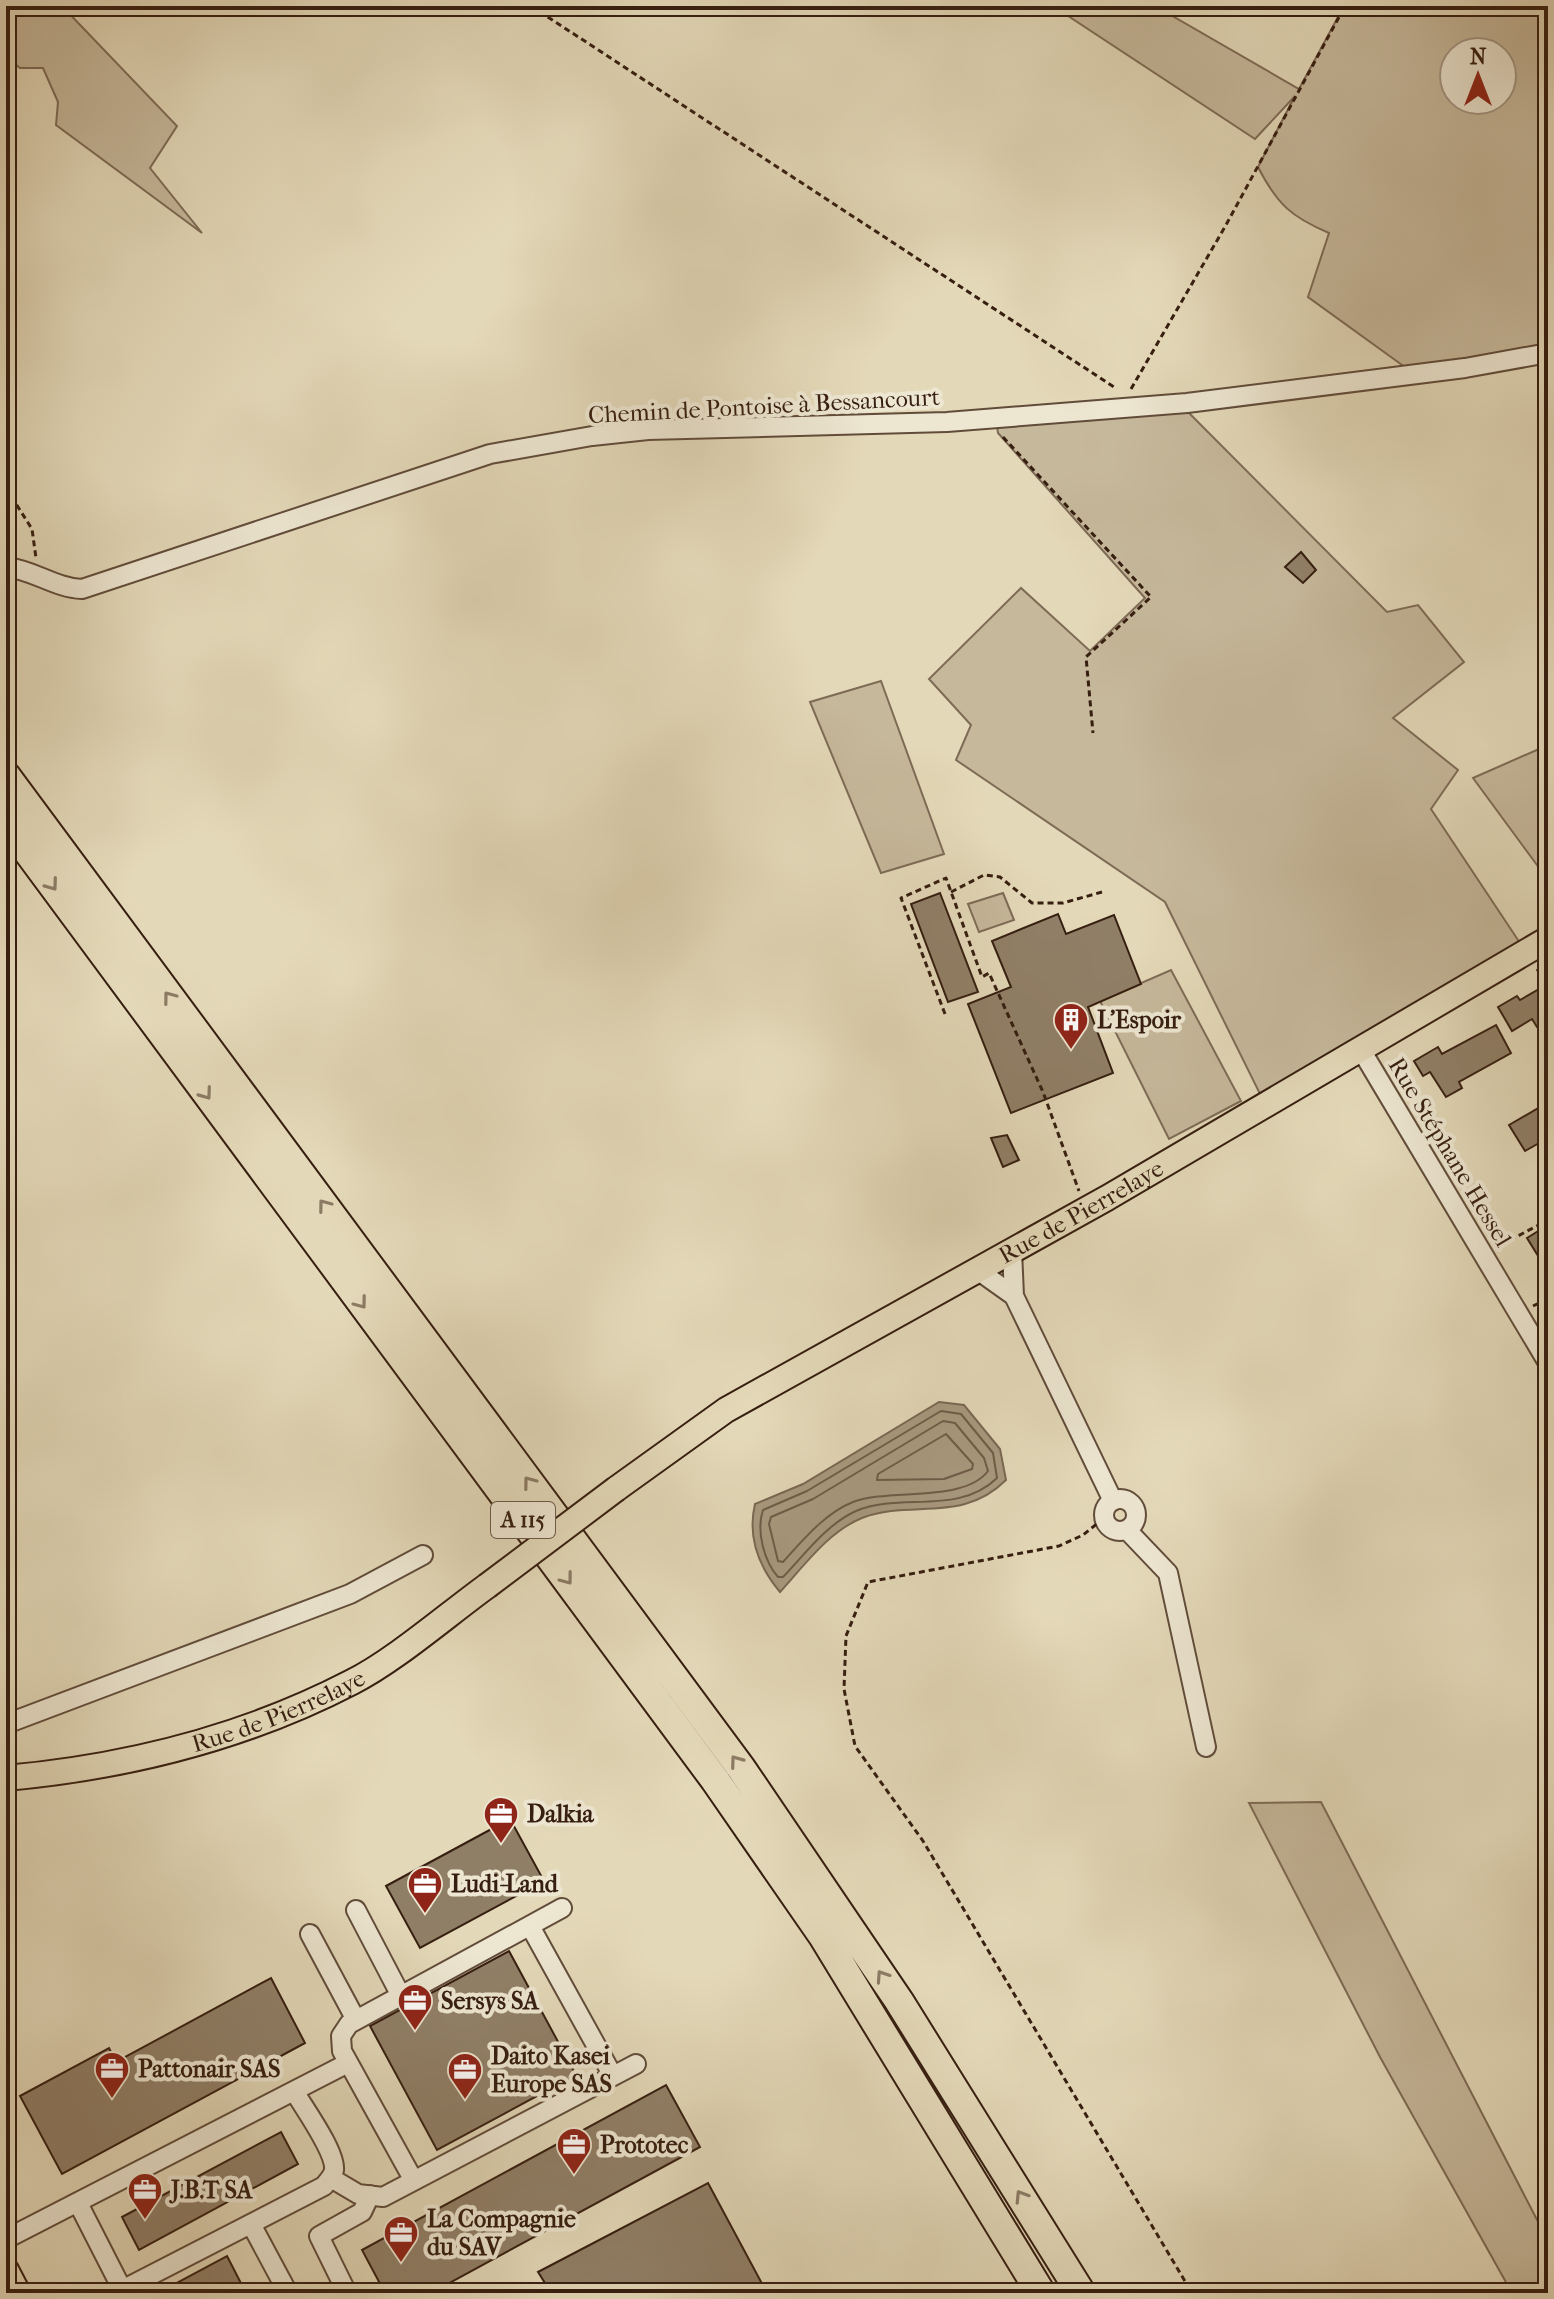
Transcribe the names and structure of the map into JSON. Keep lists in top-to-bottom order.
{
  "streets": {
    "highway": ["A 115"],
    "main road": ["Rue de Pierrelaye"],
    "street": ["Chemin de Pontoise à Bessancourt", "Rue Stéphane Hessel"]
  },
  "crossings": [
    ["Rue Stéphane Hessel", "Rue de Pierrelaye"]
  ],
  "places": {
    "building": ["L'Espoir"],
    "office": [
      "Dalkia",
      "Ludi-Land",
      "Sersys SA",
      "Pattonair SAS",
      "Daito Kasei Europe SAS",
      "Prototec",
      "J.B.T SA",
      "La Compagnie du SAV"
    ]
  },
  "north": "top"
}
